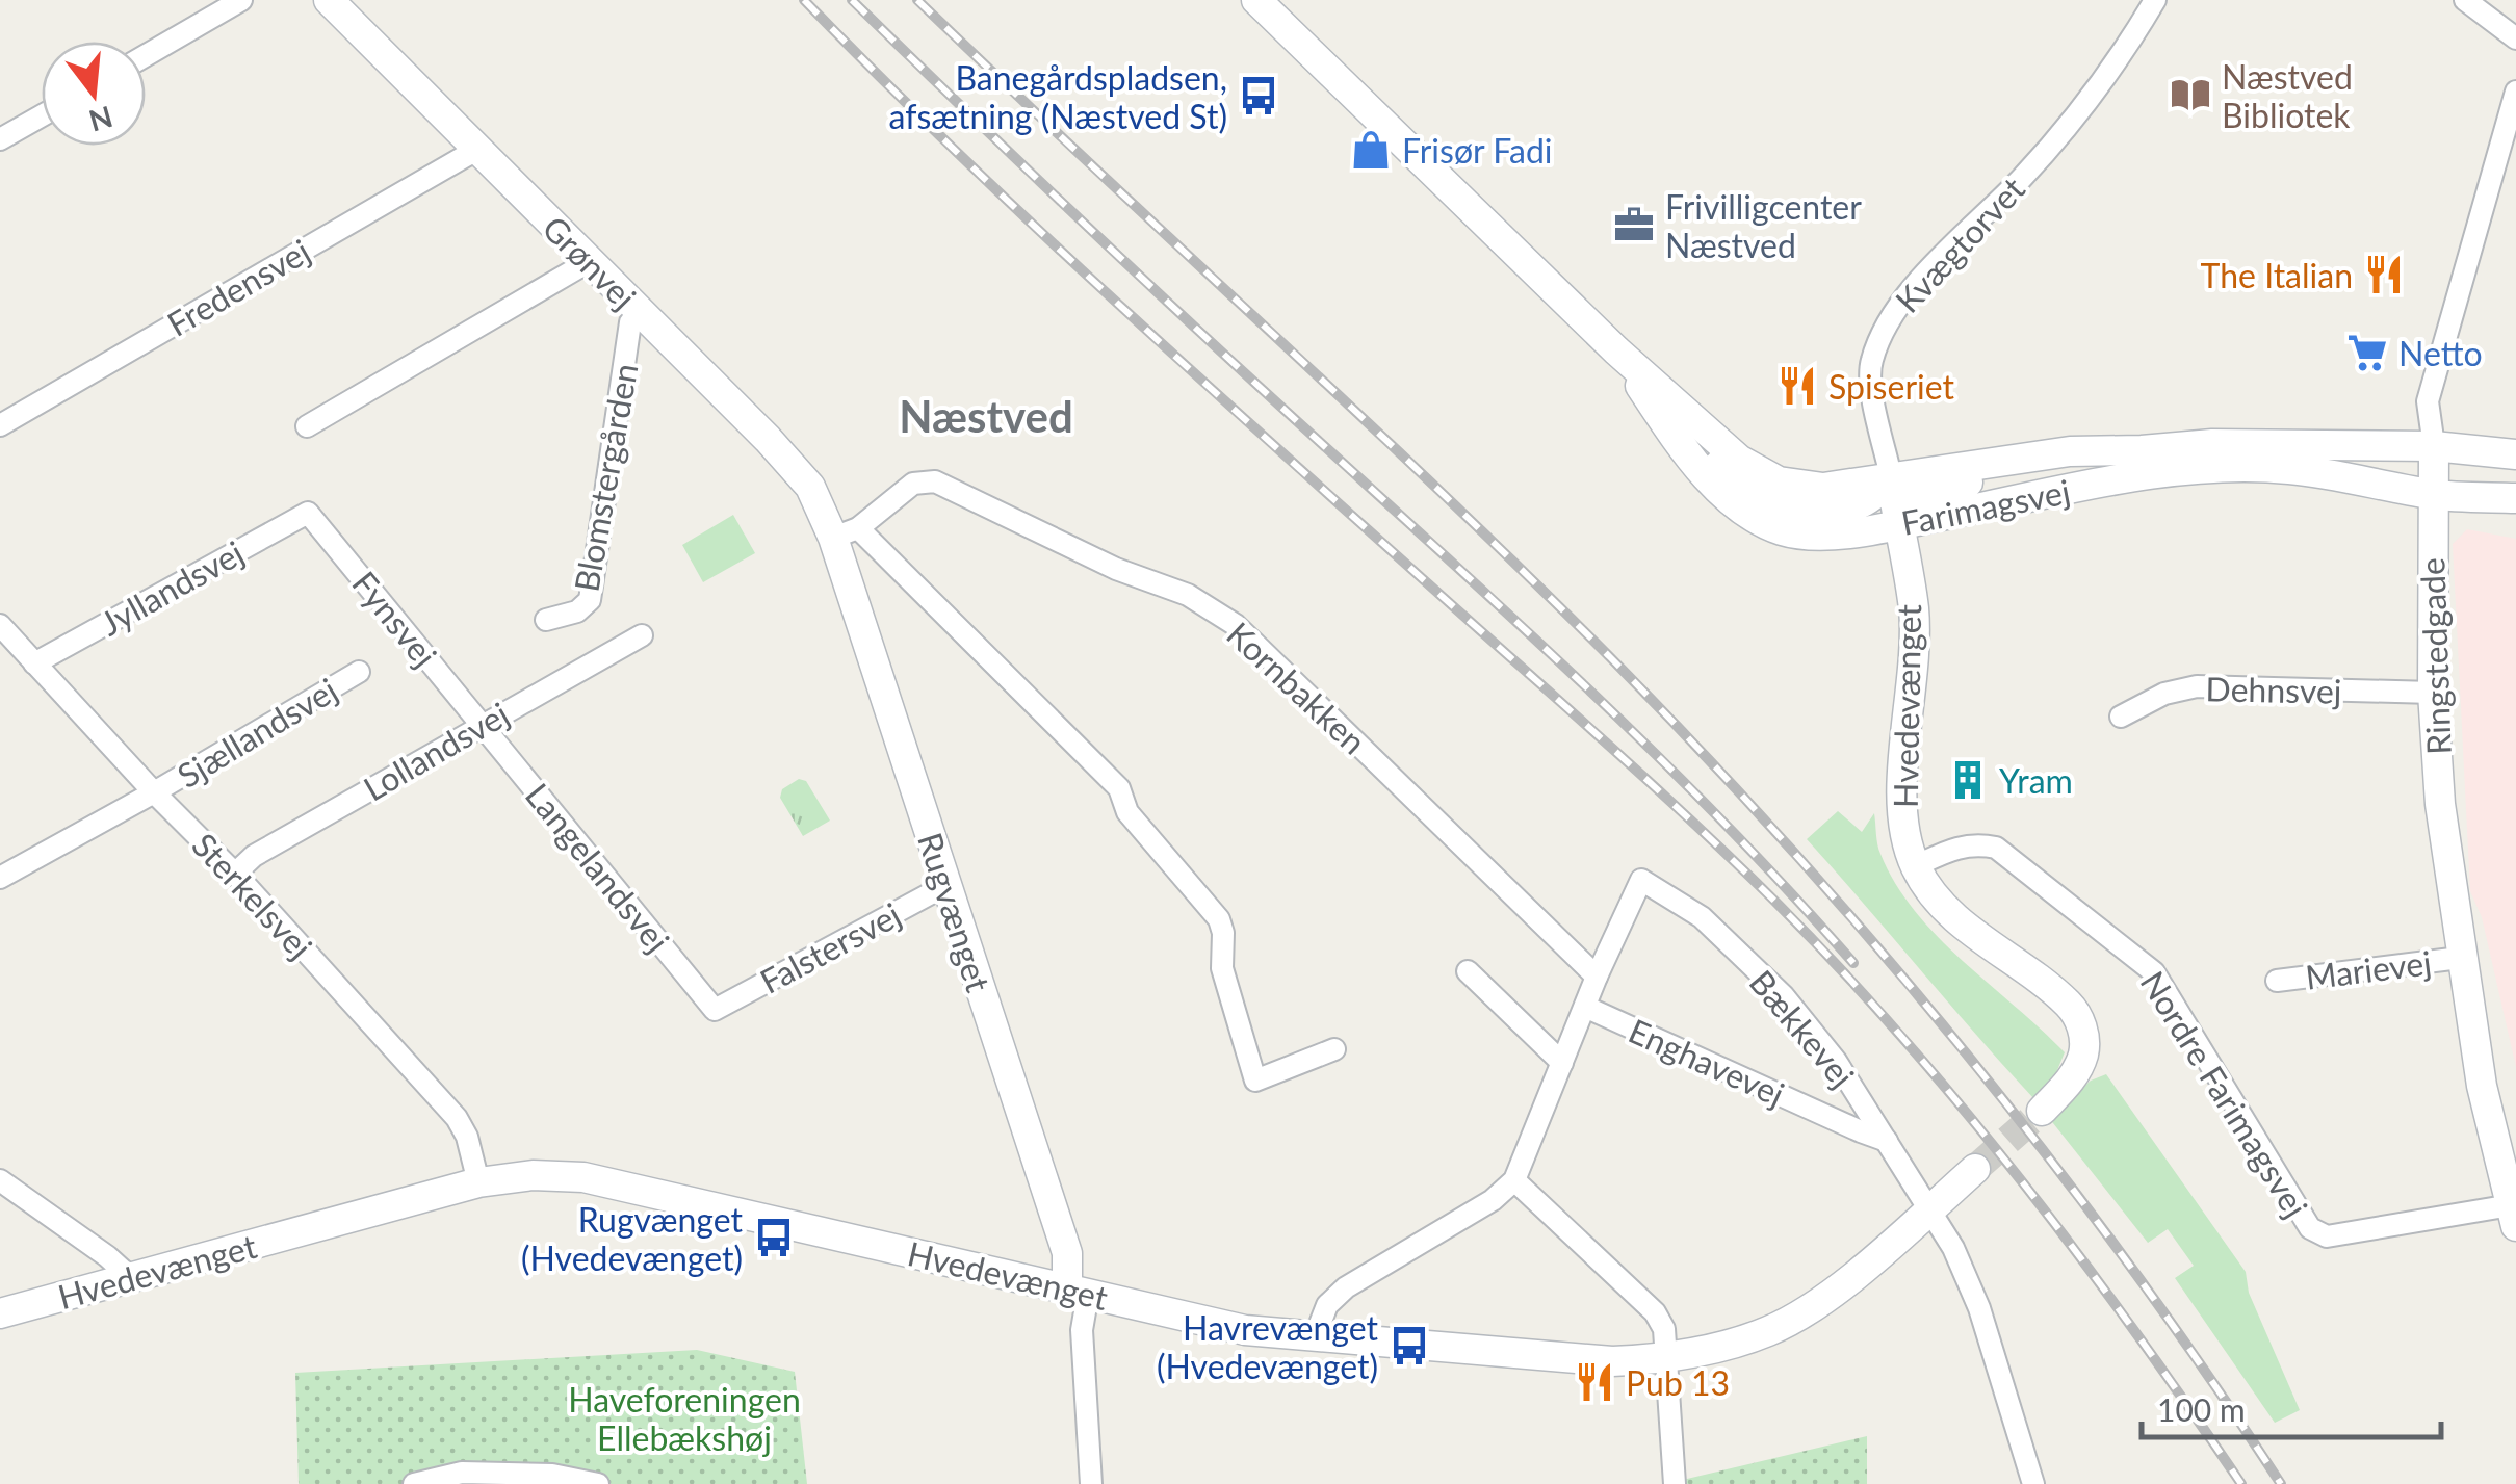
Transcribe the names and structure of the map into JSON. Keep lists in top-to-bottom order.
{
  "streets": {
    "street": [
      "Kvægtorvet",
      "Grønvej",
      "Fredensvej",
      "Blomstergården",
      "Farimagsvej",
      "Jyllandsvej",
      "Fynsvej",
      "Ringstedgade",
      "Kornbakken",
      "Dehnsvej",
      "Hvedevænget",
      "Sjællandsvej",
      "Lollandsvej",
      "Langelandsvej",
      "Sterkelsvej",
      "Rugvænget",
      "Falstersvej",
      "Marievej",
      "Bækkevej",
      "Enghavevej",
      "Nordre Farimagsvej"
    ]
  },
  "crossings": [
    ["Kvægtorvet", "Farimagsvej"],
    ["Kvægtorvet", "Hvedevænget"],
    ["Grønvej", "Fredensvej"],
    ["Grønvej", "Blomstergården"],
    ["Grønvej", "Kornbakken"],
    ["Grønvej", "Rugvænget"],
    ["Farimagsvej", "Ringstedgade"],
    ["Farimagsvej", "Hvedevænget"],
    ["Jyllandsvej", "Fynsvej"],
    ["Jyllandsvej", "Sterkelsvej"],
    ["Fynsvej", "Lollandsvej"],
    ["Fynsvej", "Langelandsvej"],
    ["Ringstedgade", "Dehnsvej"],
    ["Ringstedgade", "Marievej"],
    ["Ringstedgade", "Nordre Farimagsvej"],
    ["Kornbakken", "Rugvænget"],
    ["Kornbakken", "Bækkevej"],
    ["Hvedevænget", "Sterkelsvej"],
    ["Hvedevænget", "Rugvænget"],
    ["Hvedevænget", "Bækkevej"],
    ["Hvedevænget", "Nordre Farimagsvej"],
    ["Sjællandsvej", "Sterkelsvej"],
    ["Lollandsvej", "Langelandsvej"],
    ["Lollandsvej", "Sterkelsvej"],
    ["Langelandsvej", "Falstersvej"],
    ["Rugvænget", "Falstersvej"],
    ["Bækkevej", "Enghavevej"]
  ],
  "districts": ["Næstved"],
  "parks": ["Haveforeningen Ellebækshøj"],
  "places": {
    "library": ["Næstved Bibliotek"],
    "bus stop": ["Banegårdspladsen, afsætning (Næstved St)", "Rugvænget (Hvedevænget)", "Havrevænget (Hvedevænget)"],
    "shop": ["Frisør Fadi"],
    "office": ["Frivilligcenter Næstved"],
    "restaurant": ["The Italian", "Spiseriet", "Pub 13"],
    "supermarket": ["Netto"],
    "building": ["Yram"]
  },
  "scale_bar": "100 m",
  "north": "bottom"
}
